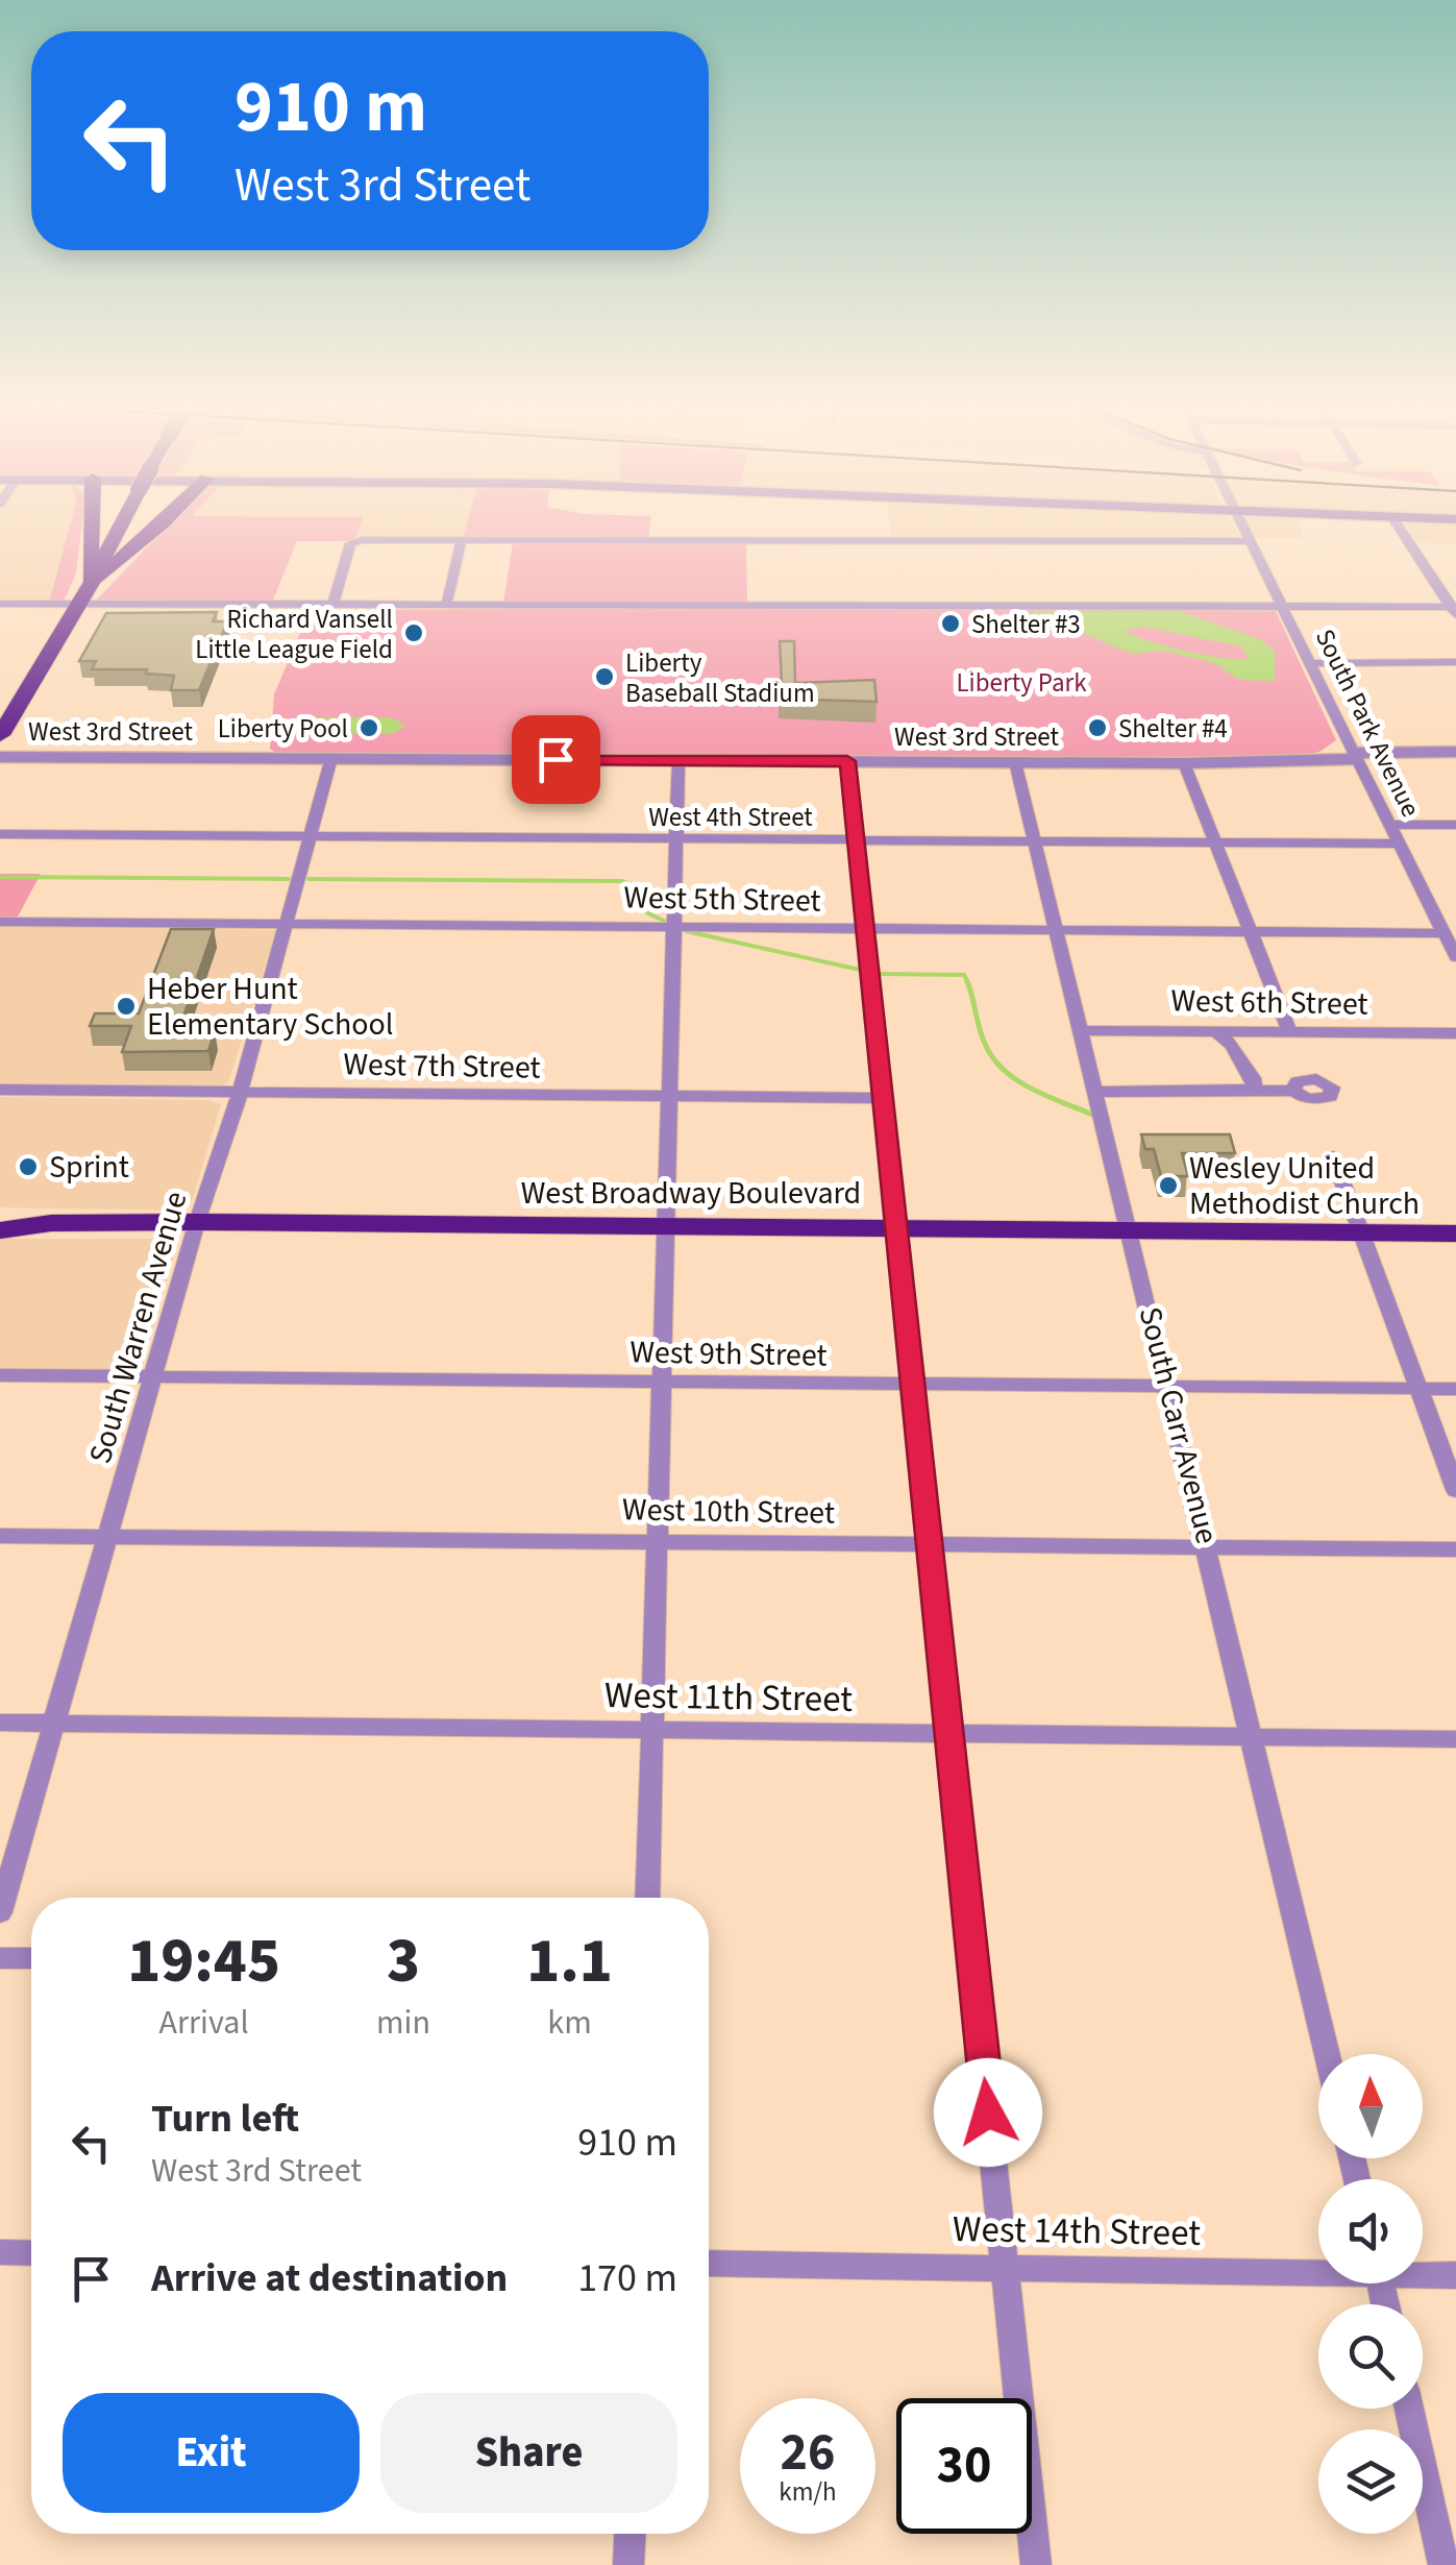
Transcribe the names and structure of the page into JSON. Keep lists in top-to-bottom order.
{
  "streets": {
    "highway": ["West Broadway Boulevard"],
    "street": [
      "South Park Avenue",
      "West 3rd Street",
      "West 4th Street",
      "West 5th Street",
      "West 6th Street",
      "West 7th Street",
      "South Warren Avenue",
      "West 9th Street",
      "South Carr Avenue",
      "West 10th Street",
      "West 11th Street",
      "West 14th Street"
    ]
  },
  "crossings": [
    ["South Park Avenue", "West 3rd Street"],
    ["South Park Avenue", "West 4th Street"],
    ["South Park Avenue", "West 5th Street"],
    ["West 3rd Street", "South Warren Avenue"],
    ["West 3rd Street", "South Carr Avenue"],
    ["West 4th Street", "South Warren Avenue"],
    ["West 4th Street", "South Carr Avenue"],
    ["West 5th Street", "South Warren Avenue"],
    ["West 5th Street", "South Carr Avenue"],
    ["West 6th Street", "South Carr Avenue"],
    ["West 7th Street", "South Warren Avenue"],
    ["West Broadway Boulevard", "South Warren Avenue"],
    ["West Broadway Boulevard", "South Carr Avenue"],
    ["South Warren Avenue", "West 9th Street"],
    ["South Warren Avenue", "West 10th Street"],
    ["South Warren Avenue", "West 11th Street"],
    ["West 9th Street", "South Carr Avenue"],
    ["South Carr Avenue", "West 10th Street"],
    ["South Carr Avenue", "West 11th Street"]
  ],
  "parks": ["Liberty Park"],
  "places": [
    "Shelter #3",
    "Richard Vansell Little League Field",
    "Liberty Baseball Stadium",
    "Liberty Pool",
    "Shelter #4",
    "Heber Hunt Elementary School",
    "Sprint",
    "Wesley United Methodist Church"
  ],
  "north": "top",
  "page": {
    "turn": ["910 m", "West 3rd Street"],
    "eta": [
      "19:45",
      "Arrival",
      "3",
      "min",
      "1.1",
      "km"
    ],
    "list": [
      {
        "name": "Turn left",
        "note": "West 3rd Street",
        "value": "910 m"
      },
      {
        "name": "Arrive at destination",
        "value": "170 m"
      }
    ],
    "buttons": ["Exit", "Share"],
    "speed": "26 km/h",
    "limit": "30"
  }
}
